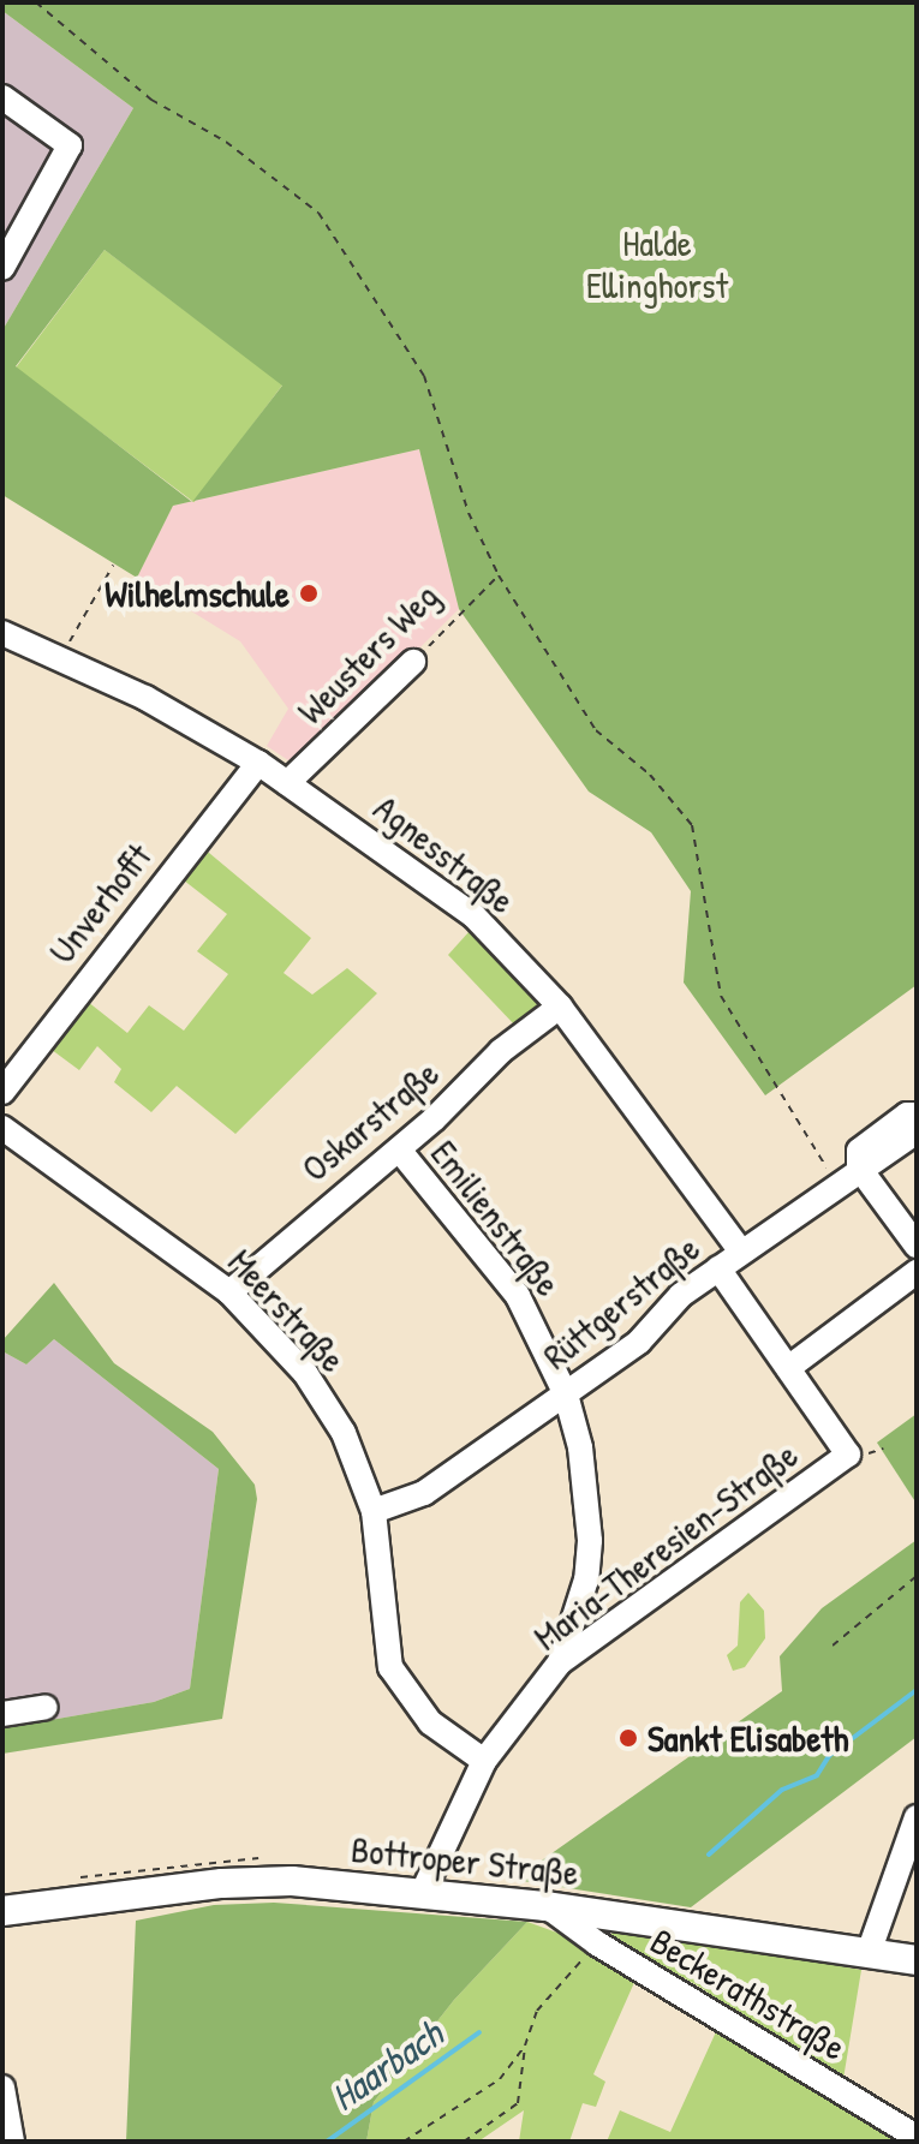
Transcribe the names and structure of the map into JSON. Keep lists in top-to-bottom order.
{
  "streets": {
    "main road": ["Bottroper Straße"],
    "street": [
      "Weusters Weg",
      "Agnesstraße",
      "Unverhofft",
      "Oskarstraße",
      "Emilienstraße",
      "Rüttgerstraße",
      "Meerstraße",
      "Maria-Theresien-Straße",
      "Beckerathstraße"
    ]
  },
  "crossings": [
    ["Weusters Weg", "Agnesstraße"],
    ["Agnesstraße", "Unverhofft"],
    ["Agnesstraße", "Oskarstraße"],
    ["Agnesstraße", "Rüttgerstraße"],
    ["Oskarstraße", "Emilienstraße"],
    ["Oskarstraße", "Meerstraße"],
    ["Emilienstraße", "Rüttgerstraße"],
    ["Emilienstraße", "Maria-Theresien-Straße"],
    ["Rüttgerstraße", "Meerstraße"],
    ["Rüttgerstraße", "Maria-Theresien-Straße"],
    ["Meerstraße", "Maria-Theresien-Straße"],
    ["Maria-Theresien-Straße", "Bottroper Straße"],
    ["Bottroper Straße", "Beckerathstraße"]
  ],
  "water": ["Haarbach"],
  "parks": ["Halde Ellinghorst"],
  "places": ["Wilhelmschule", "Sankt Elisabeth"]
}
